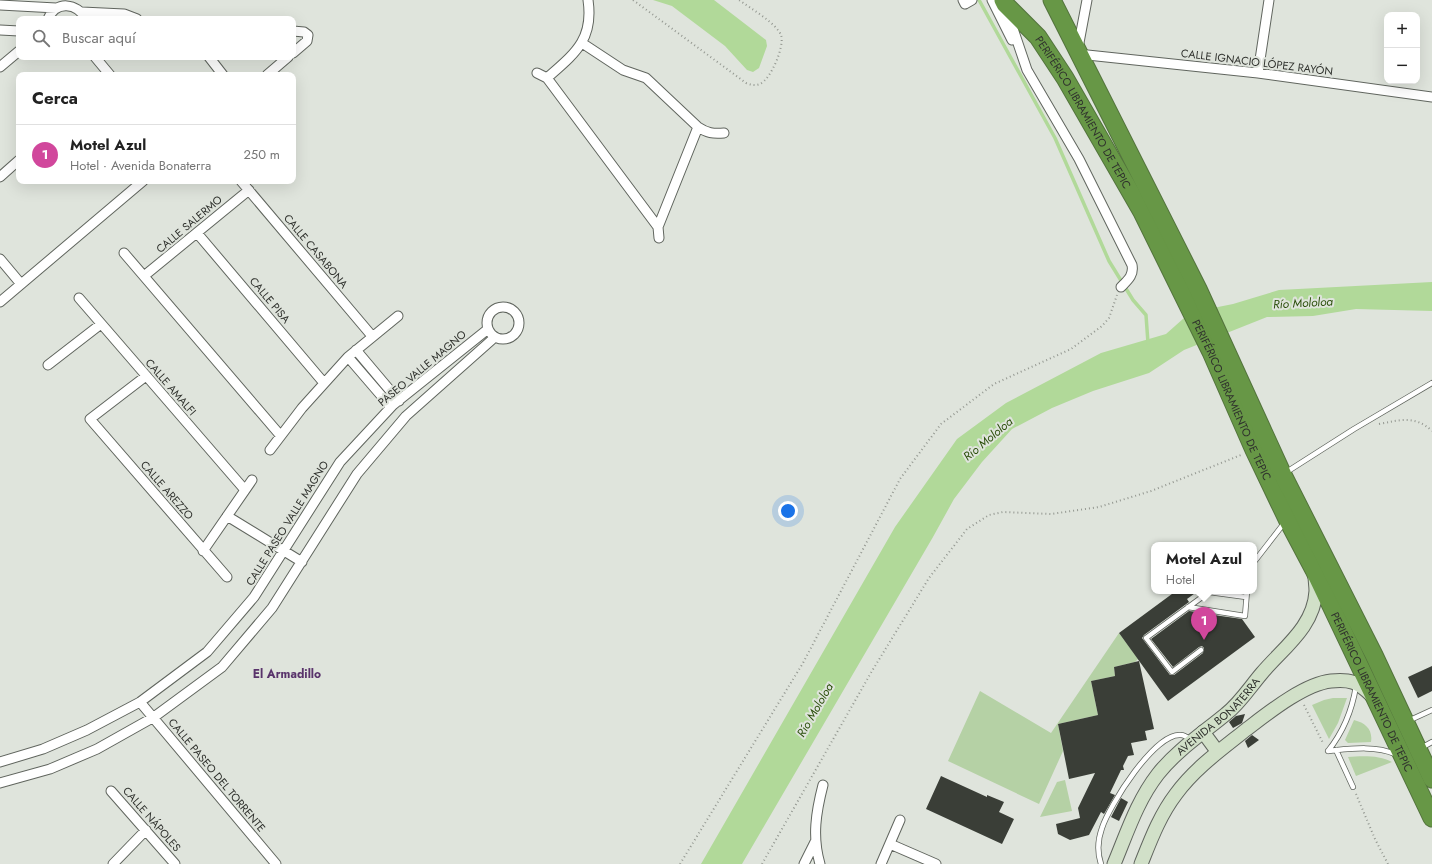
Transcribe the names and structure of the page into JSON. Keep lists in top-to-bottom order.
{
  "streets": {
    "highway": ["PERIFÉRICO LIBRAMIENTO DE TEPIC"],
    "street": [
      "CALLE IGNACIO LÓPEZ RAYÓN",
      "CALLE SALERMO",
      "CALLE CASABONA",
      "CALLE PISA",
      "PASEO VALLE MAGNO",
      "CALLE AMALFI",
      "CALLE AREZZO",
      "CALLE PASEO VALLE MAGNO",
      "AVENIDA BONATERRA",
      "CALLE PASEO DEL TORRENTE",
      "CALLE NÁPOLES"
    ]
  },
  "crossings": [
    ["CALLE IGNACIO LÓPEZ RAYÓN", "PERIFÉRICO LIBRAMIENTO DE TEPIC"],
    ["PERIFÉRICO LIBRAMIENTO DE TEPIC", "AVENIDA BONATERRA"],
    ["CALLE SALERMO", "CALLE CASABONA"],
    ["CALLE SALERMO", "CALLE PISA"],
    ["PASEO VALLE MAGNO", "CALLE PASEO VALLE MAGNO"],
    ["CALLE AMALFI", "CALLE AREZZO"],
    ["CALLE PASEO VALLE MAGNO", "CALLE PASEO DEL TORRENTE"]
  ],
  "districts": ["El Armadillo"],
  "water": ["Río Mololoa"],
  "page": {
    "map_buttons": ["+", "−"],
    "search": "Buscar aquí",
    "heading": "Cerca",
    "list": [
      {
        "mark": "1",
        "name": "Motel Azul",
        "note": "Hotel · Avenida Bonaterra",
        "value": "250 m"
      }
    ],
    "popup": ["Motel Azul", "Hotel"],
    "pins": "1"
  }
}
